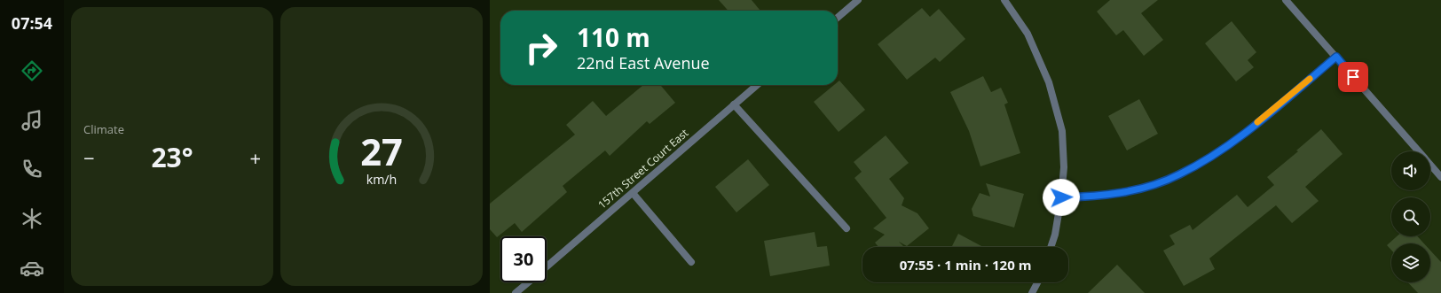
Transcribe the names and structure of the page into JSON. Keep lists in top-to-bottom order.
{
  "streets": {
    "street": ["157th Street Court East"]
  },
  "page": {
    "tabs": "07:54",
    "tile": "Climate",
    "turn": ["110 m", "22nd East Avenue"],
    "heat": ["−", "23°", "+"],
    "limit": "30",
    "trip": "07:55 · 1 min · 120 m",
    "gauge": ["27", "km/h"]
  }
}
